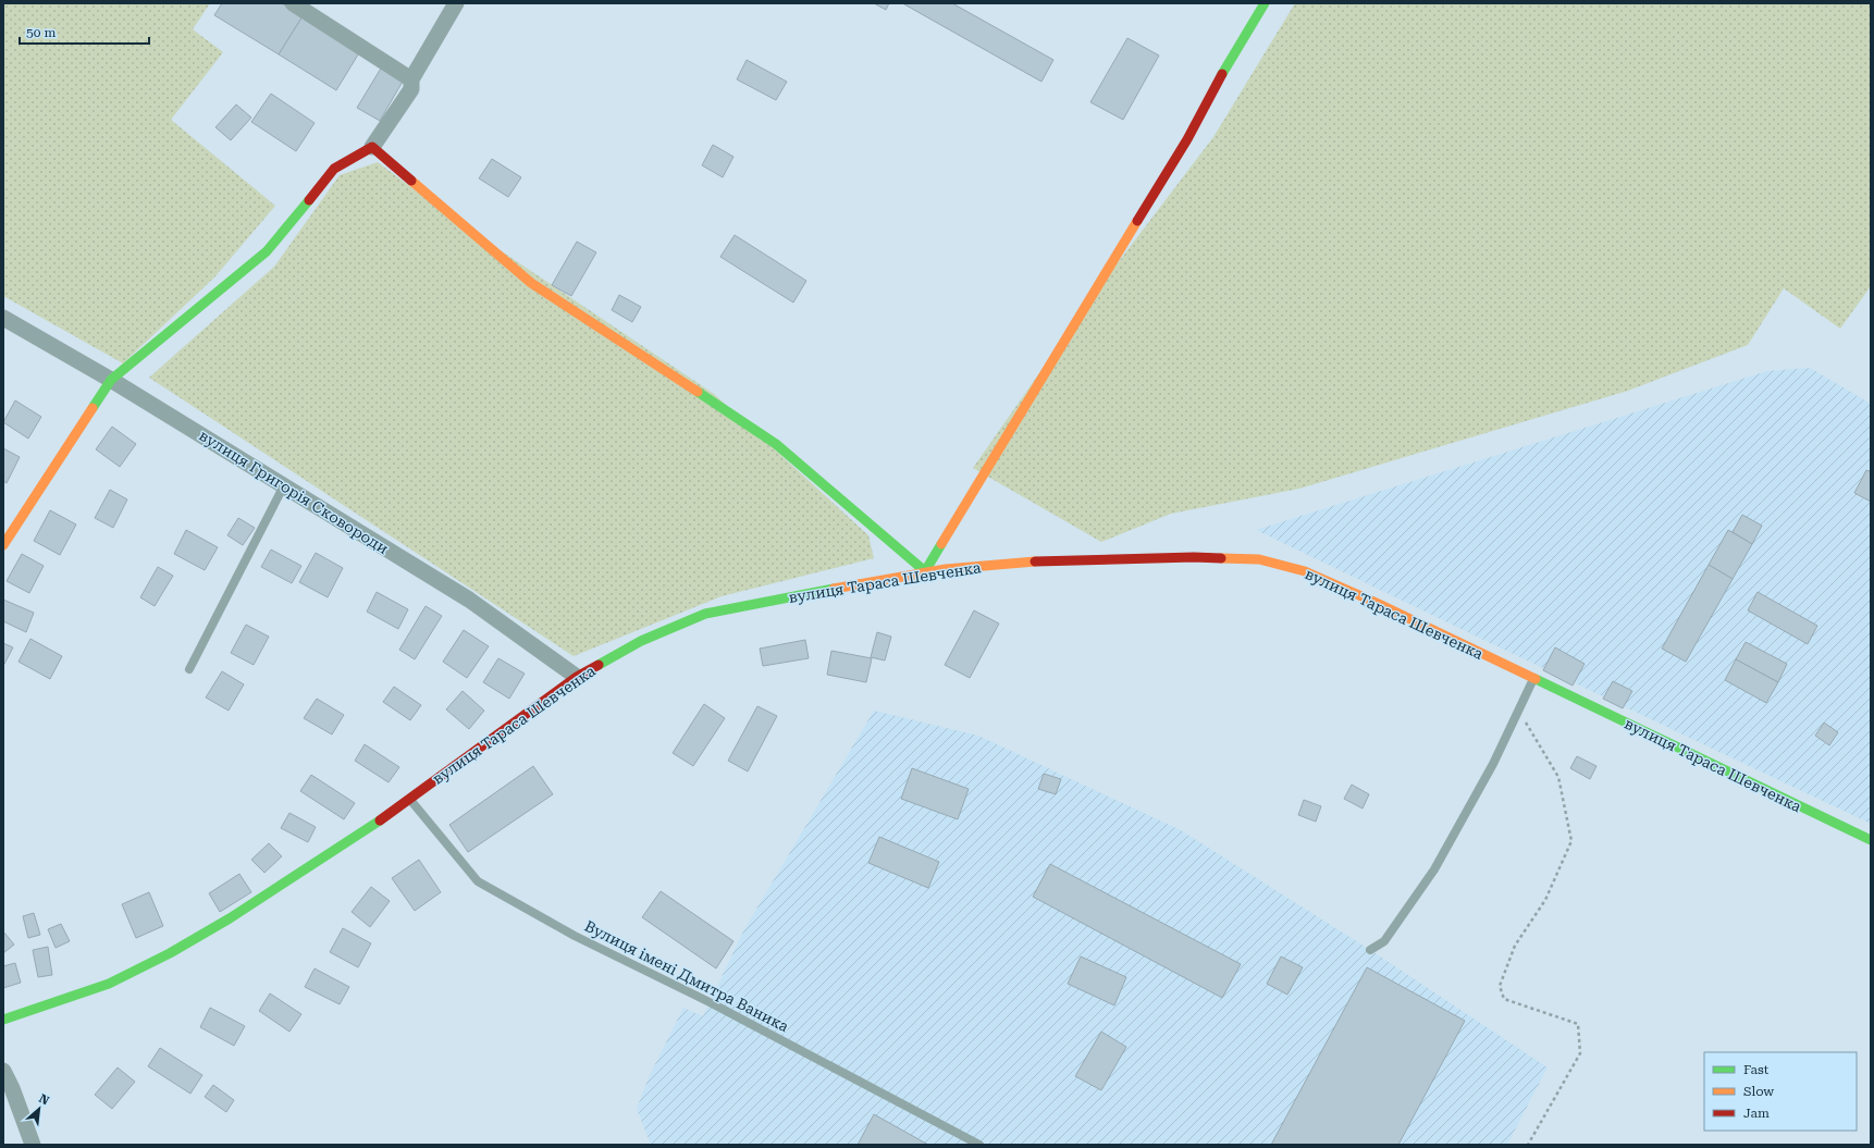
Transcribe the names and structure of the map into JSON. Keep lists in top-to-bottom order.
{
  "streets": {
    "street": ["вулиця Григорія Сковороди", "вулиця Тараса Шевченка"],
    "lane": ["Вулиця імені Дмитра Ваника"]
  },
  "crossings": [
    ["вулиця Григорія Сковороди", "вулиця Тараса Шевченка"],
    ["вулиця Тараса Шевченка", "Вулиця імені Дмитра Ваника"]
  ],
  "legend": ["Fast", "Slow", "Jam"],
  "scale_bar": "50 m",
  "north": "top right"
}
